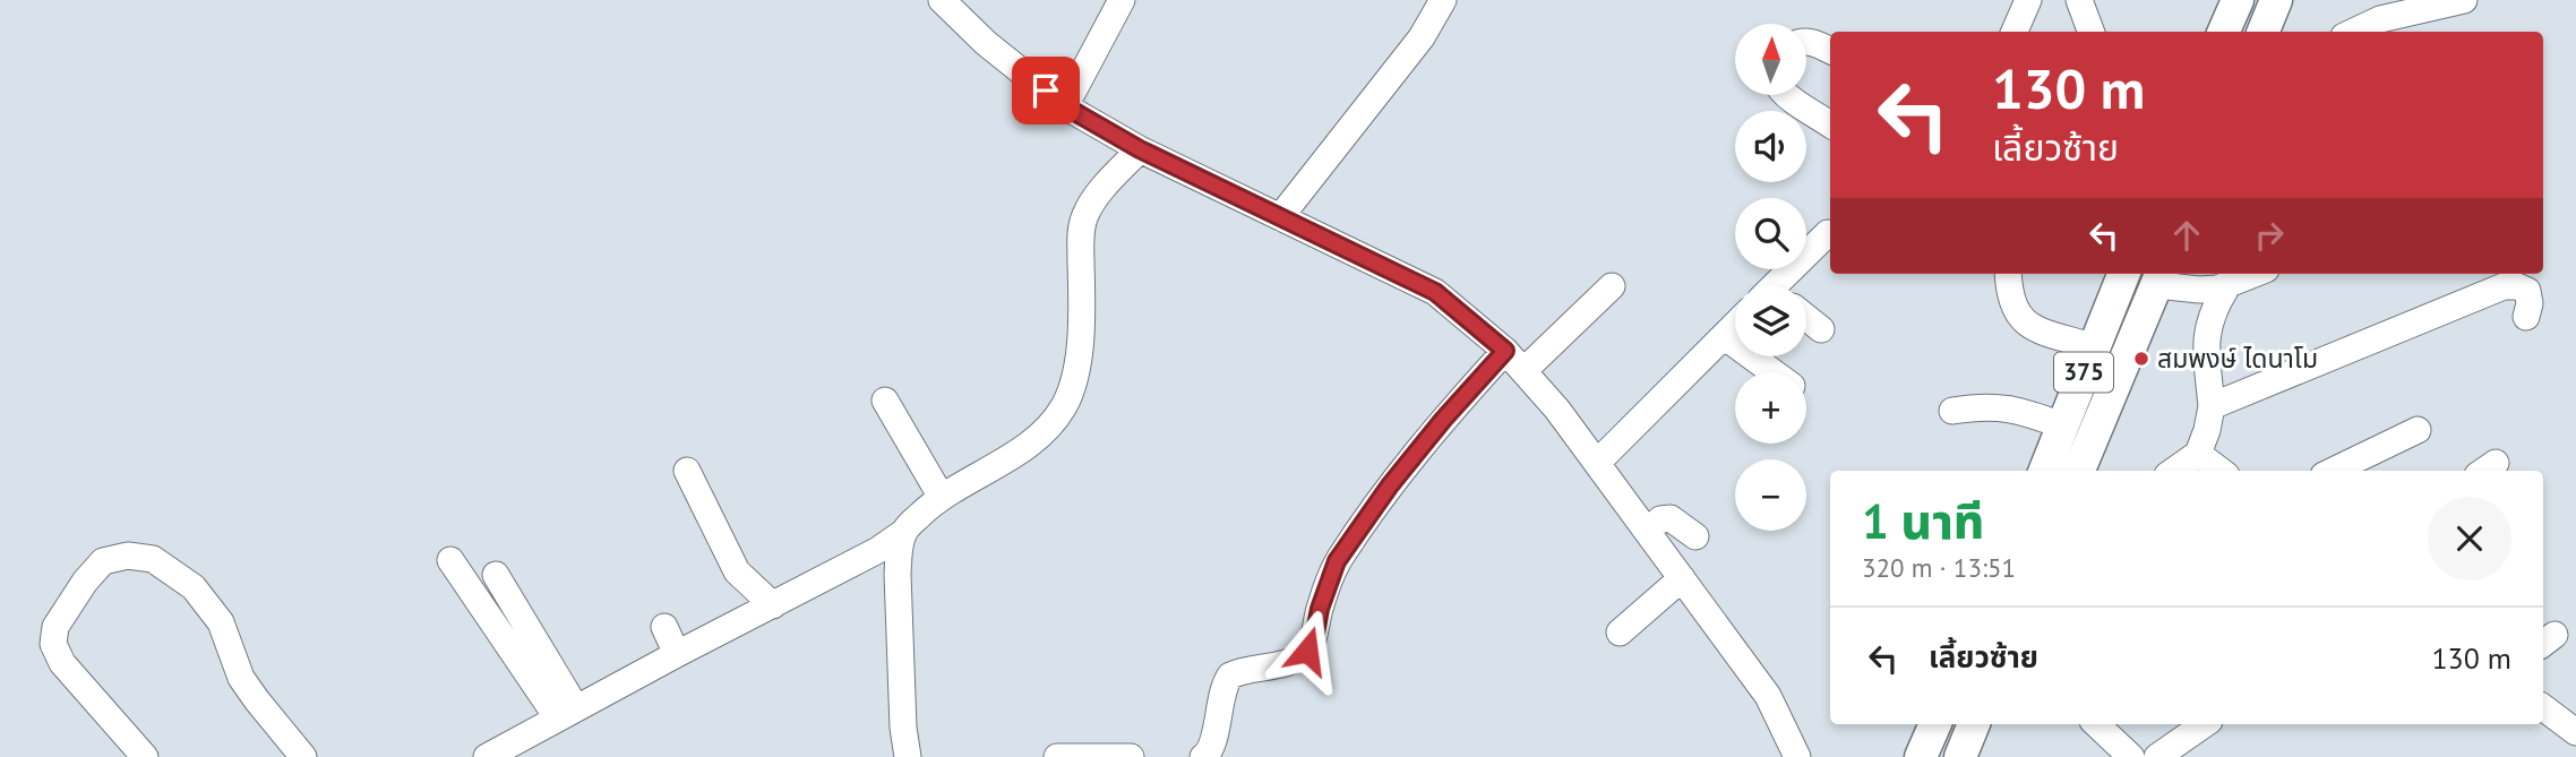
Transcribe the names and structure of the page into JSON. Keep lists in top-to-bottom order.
{
  "streets": {
    "main road": ["375"]
  },
  "places": ["สมพงษ์ ไดนาโม"],
  "north": "top",
  "page": {
    "map_buttons": ["+", "−"],
    "turn": ["130 m", "เลี้ยวซ้าย"],
    "heading": ["1 นาที", "320 m · 13:51"],
    "list": [
      {
        "name": "เลี้ยวซ้าย",
        "value": "130 m"
      }
    ]
  }
}
